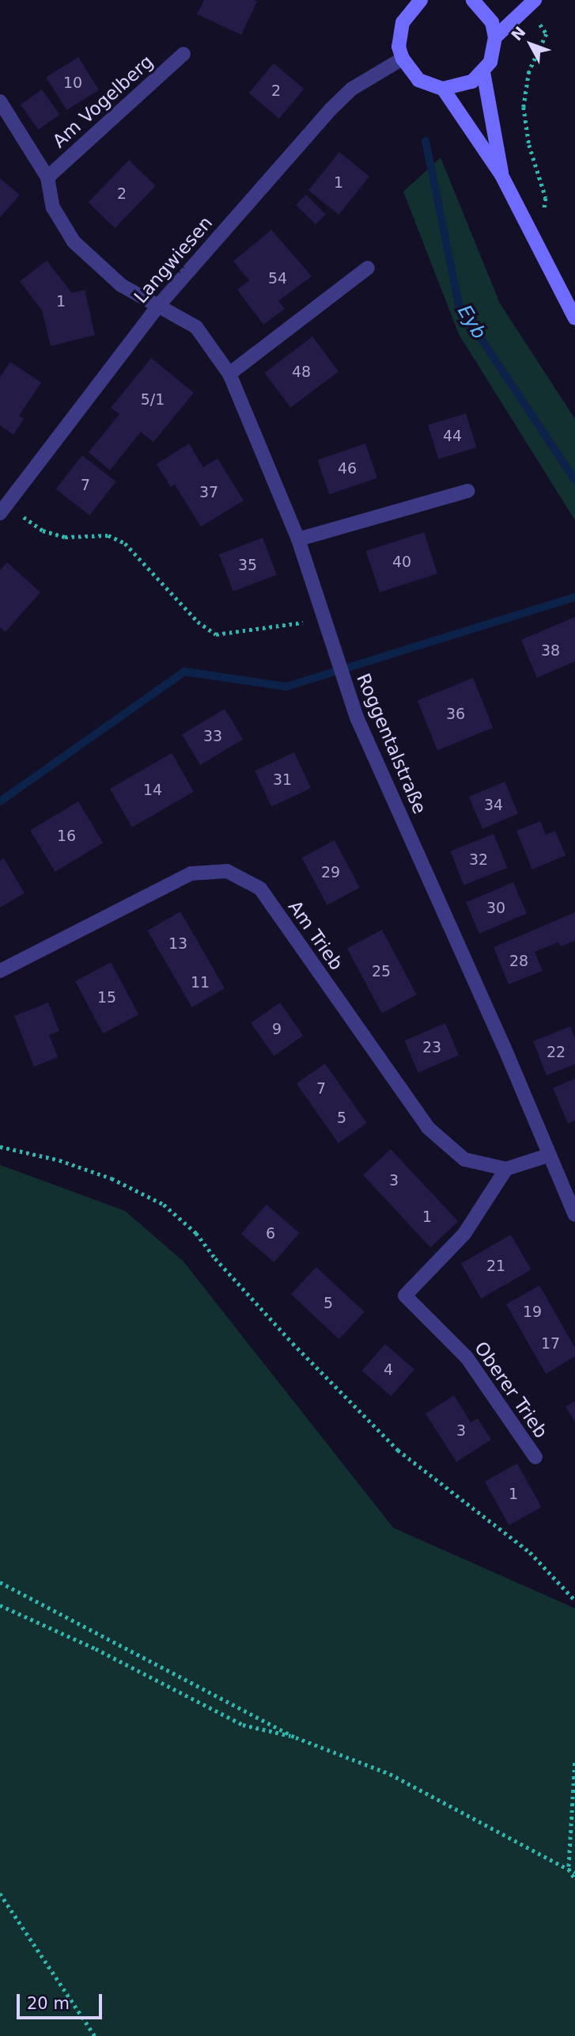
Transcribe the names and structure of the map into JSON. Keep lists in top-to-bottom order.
{
  "streets": {
    "street": [
      "Am Vogelberg",
      "Langwiesen",
      "Roggentalstraße",
      "Am Trieb",
      "Oberer Trieb"
    ]
  },
  "crossings": [
    ["Am Vogelberg", "Langwiesen"],
    ["Am Vogelberg", "Roggentalstraße"],
    ["Langwiesen", "Roggentalstraße"],
    ["Am Trieb", "Oberer Trieb"]
  ],
  "water": ["Eyb"],
  "house_numbers": [
    "10",
    "2",
    "1",
    "2",
    "54",
    "1",
    "48",
    "5/1",
    "44",
    "46",
    "7",
    "37",
    "40",
    "35",
    "38",
    "36",
    "33",
    "31",
    "14",
    "34",
    "16",
    "32",
    "29",
    "30",
    "13",
    "28",
    "25",
    "11",
    "15",
    "9",
    "23",
    "22",
    "7",
    "5",
    "3",
    "1",
    "6",
    "21",
    "5",
    "19",
    "17",
    "4",
    "3",
    "1"
  ],
  "scale_bar": "20 m",
  "north": "top left"
}
